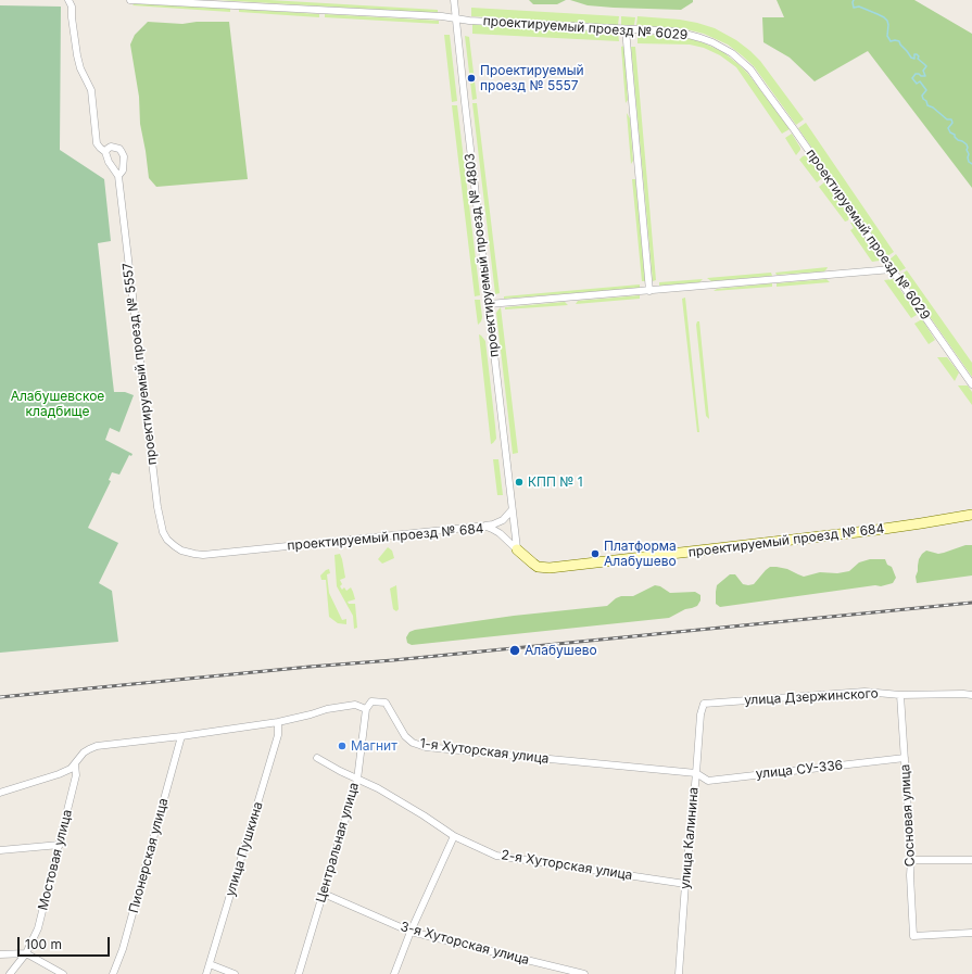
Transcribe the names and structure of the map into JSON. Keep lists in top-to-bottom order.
{
  "streets": {
    "street": [
      "проектируемый проезд № 6029",
      "проектируемый проезд № 4803",
      "проектируемый проезд № 5557",
      "проектируемый проезд № 684",
      "улица Дзержинского",
      "1-я Хуторская улица",
      "улица СУ-336",
      "Сосновая улица",
      "улица Калинина",
      "Центральная улица",
      "улица Пушкина",
      "Пионерская улица",
      "Мостовая улица",
      "2-я Хуторская улица",
      "3-я Хуторская улица"
    ]
  },
  "crossings": [
    ["проектируемый проезд № 6029", "проектируемый проезд № 4803"],
    ["проектируемый проезд № 4803", "проектируемый проезд № 684"],
    ["проектируемый проезд № 5557", "проектируемый проезд № 684"],
    ["улица Дзержинского", "Сосновая улица"],
    ["улица Дзержинского", "улица Калинина"],
    ["1-я Хуторская улица", "улица СУ-336"],
    ["1-я Хуторская улица", "улица Калинина"],
    ["1-я Хуторская улица", "Центральная улица"],
    ["1-я Хуторская улица", "улица Пушкина"],
    ["1-я Хуторская улица", "Пионерская улица"],
    ["1-я Хуторская улица", "Мостовая улица"],
    ["улица СУ-336", "Сосновая улица"],
    ["улица СУ-336", "улица Калинина"],
    ["улица Калинина", "2-я Хуторская улица"],
    ["Центральная улица", "2-я Хуторская улица"],
    ["Центральная улица", "3-я Хуторская улица"]
  ],
  "parks": ["Алабушевское кладбище"],
  "places": [
    "Проектируемый проезд № 5557",
    "КПП № 1",
    "Платформа Алабушево",
    "Алабушево",
    "Магнит"
  ],
  "scale_bar": "100 m"
}
